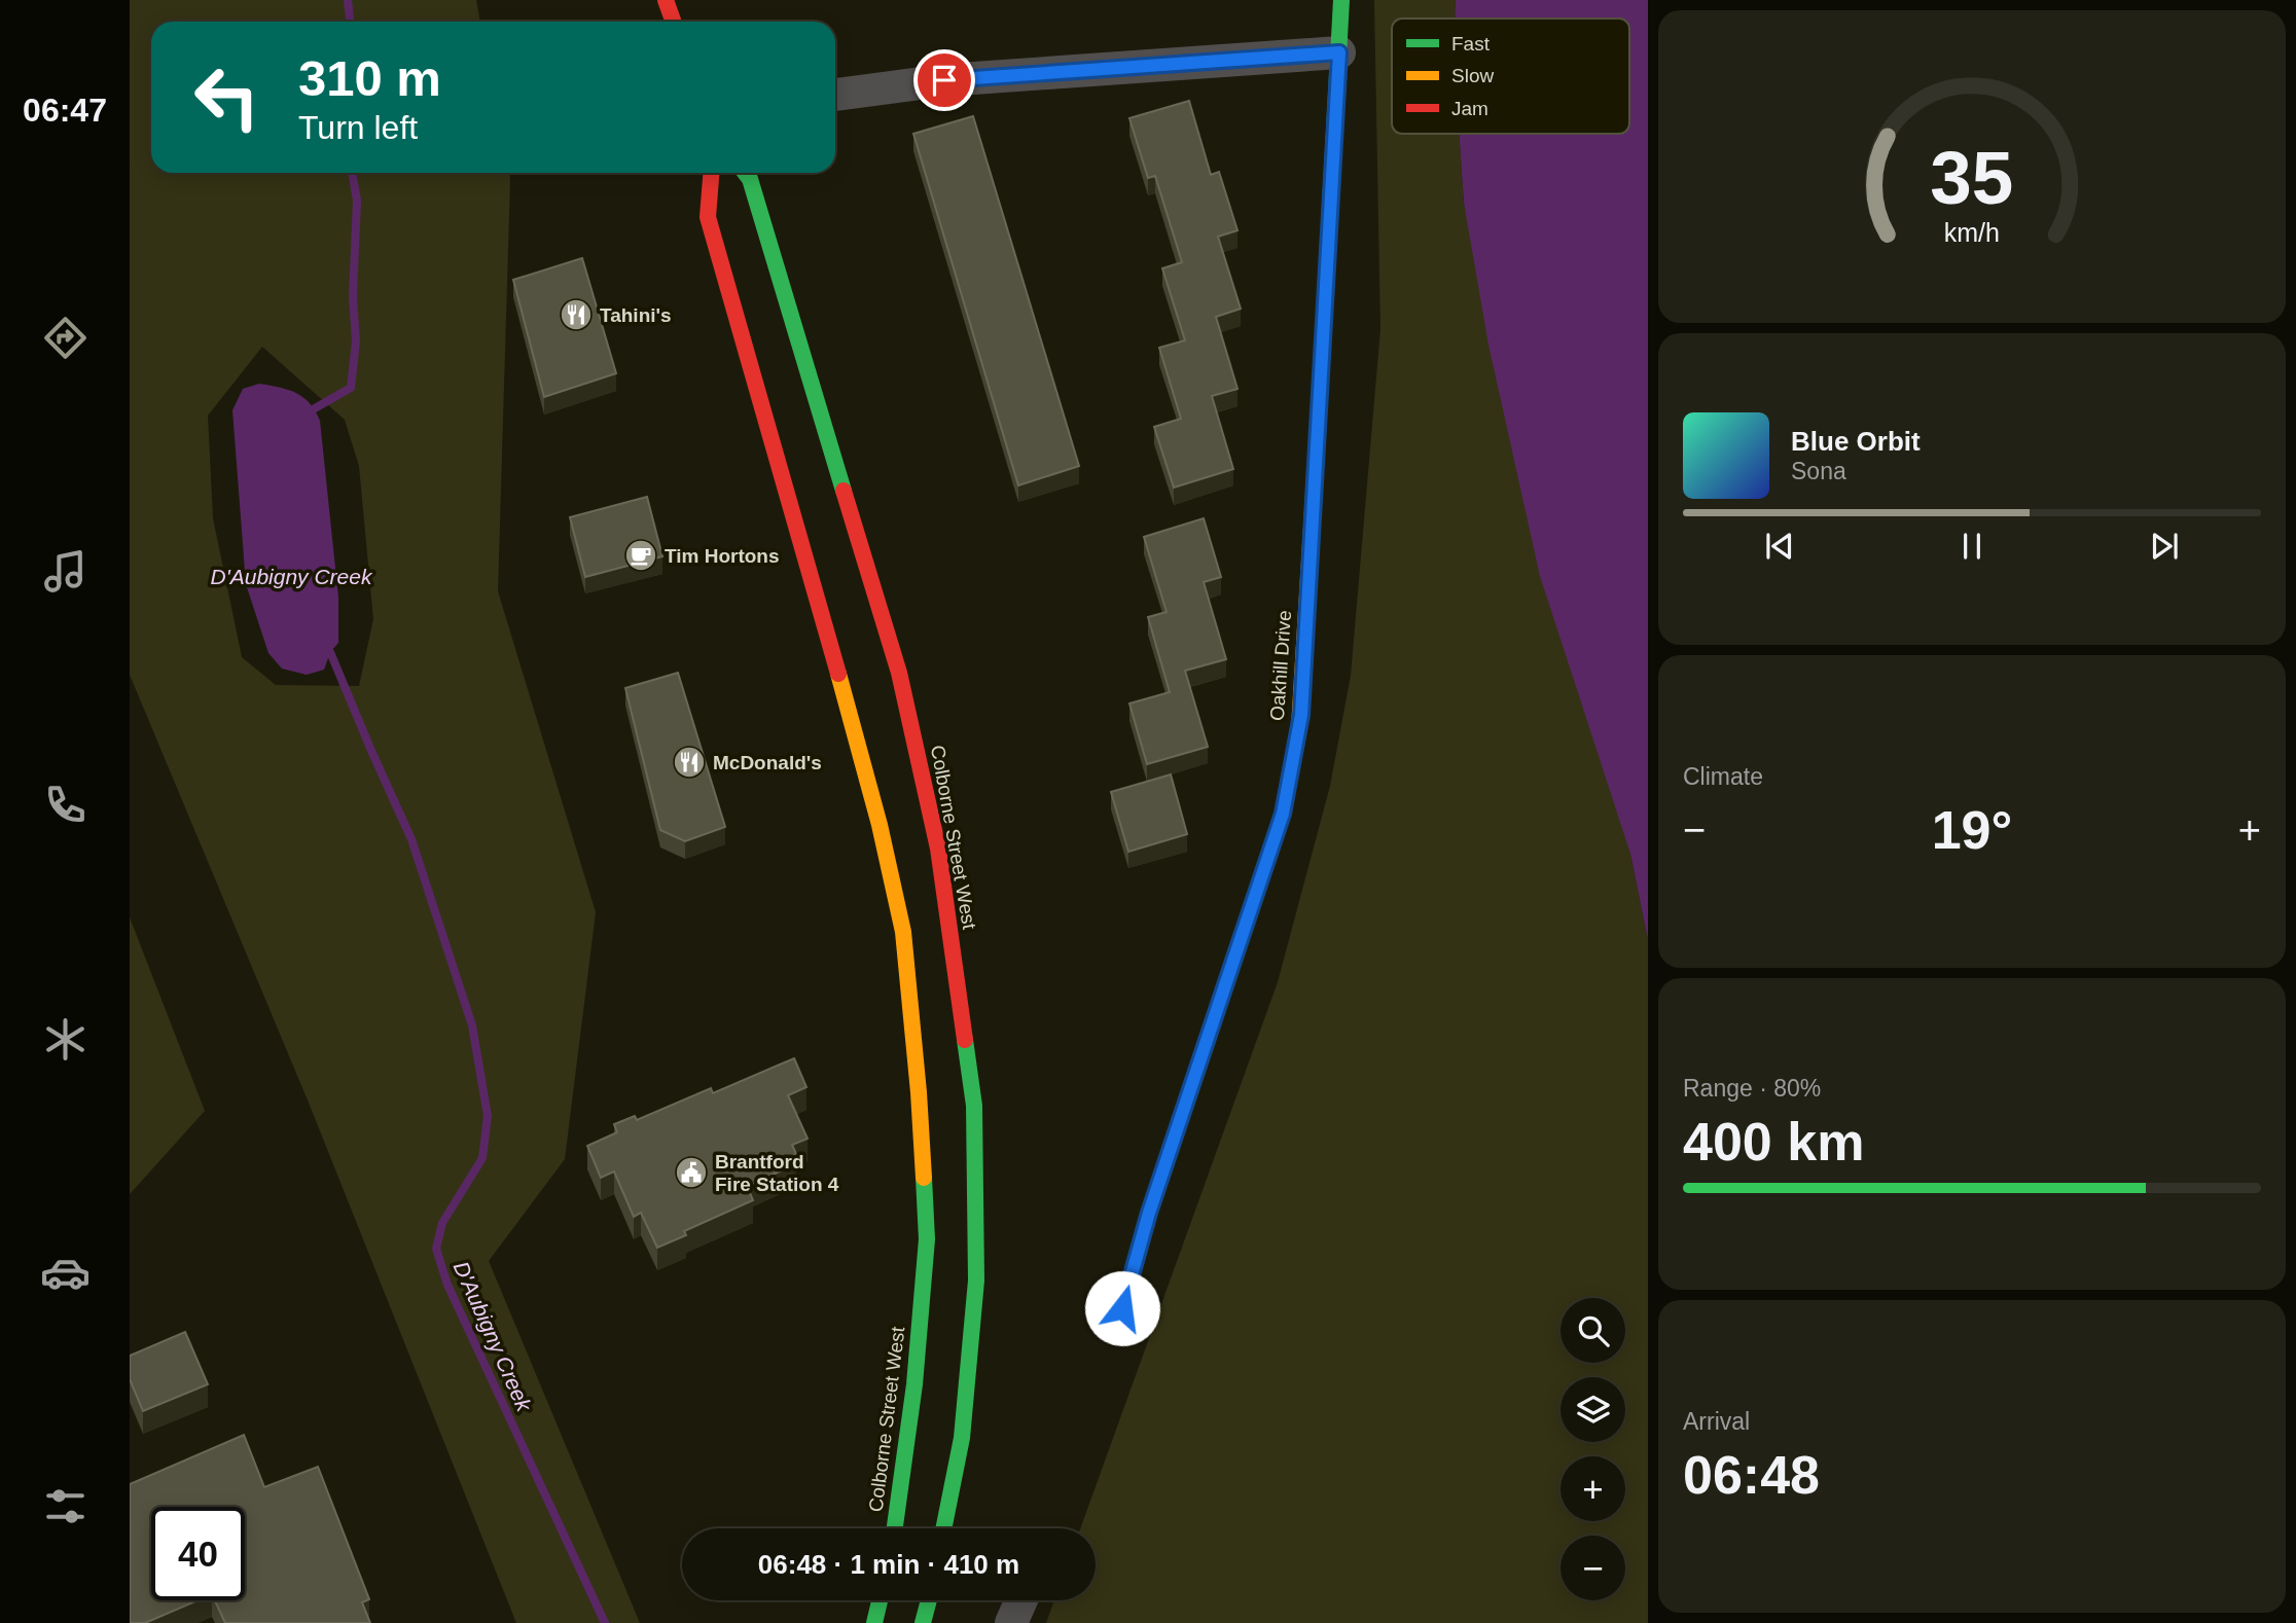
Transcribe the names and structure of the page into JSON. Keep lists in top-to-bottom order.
{
  "streets": {
    "main road": ["Oakhill Drive", "Colborne Street West"]
  },
  "water": ["D'Aubigny Creek"],
  "places": {
    "restaurant": ["Tahini's", "McDonald's"],
    "cafe": ["Tim Hortons"],
    "public building": ["Brantford Fire Station 4"]
  },
  "legend": ["Fast", "Slow", "Jam"],
  "page": {
    "tabs": "06:47",
    "turn": ["310 m", "Turn left"],
    "song": ["Blue Orbit", "Sona"],
    "tile": [
      "Climate",
      ["Range · 80%", "400 km"],
      ["Arrival", "06:48"]
    ],
    "heat": ["−", "19°", "+"],
    "map_buttons": ["+", "−"],
    "limit": "40",
    "trip": "06:48 · 1 min · 410 m",
    "gauge": ["35", "km/h"]
  }
}
